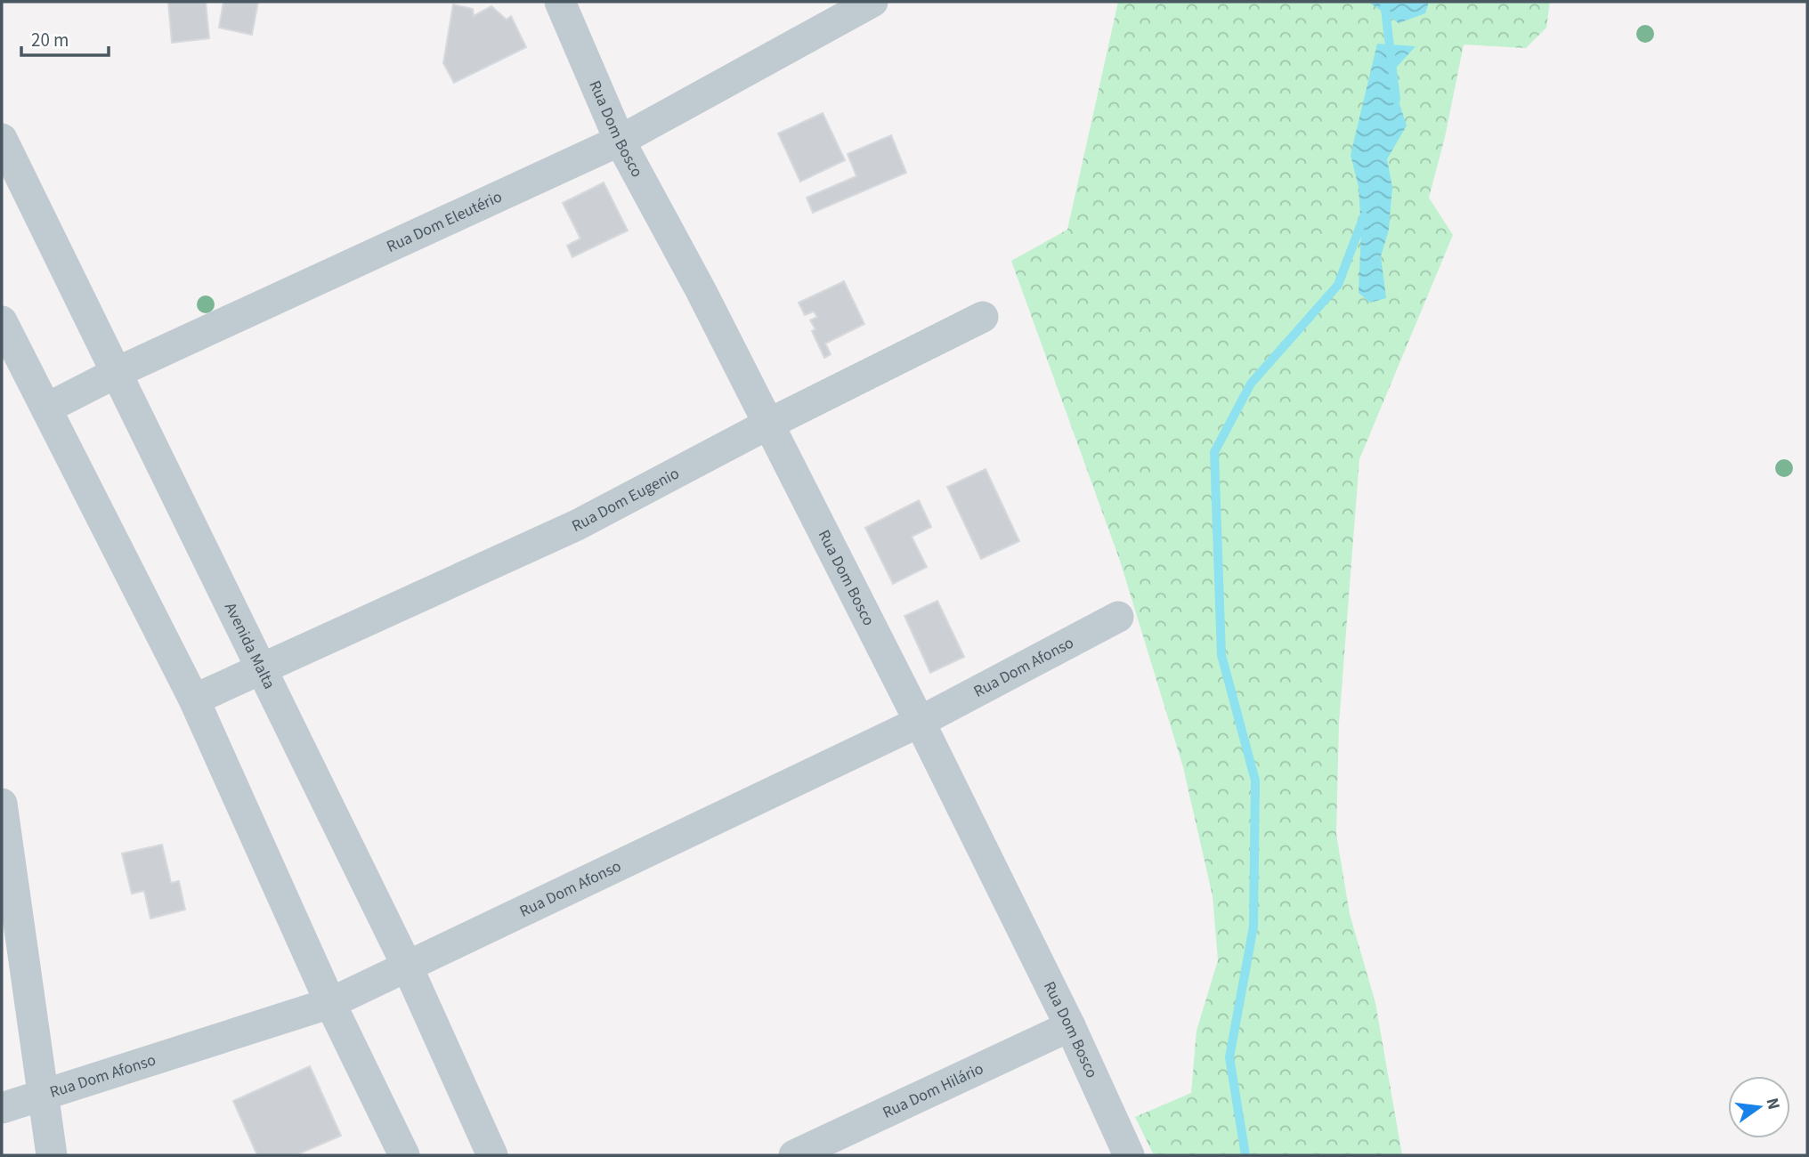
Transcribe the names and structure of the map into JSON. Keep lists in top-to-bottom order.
{
  "streets": {
    "street": [
      "Rua Dom Bosco",
      "Rua Dom Eleutério",
      "Rua Dom Eugenio",
      "Avenida Malta",
      "Rua Dom Afonso",
      "Rua Dom Hilário"
    ]
  },
  "crossings": [
    ["Rua Dom Bosco", "Rua Dom Eleutério"],
    ["Rua Dom Bosco", "Rua Dom Eugenio"],
    ["Rua Dom Bosco", "Rua Dom Afonso"],
    ["Rua Dom Bosco", "Rua Dom Hilário"],
    ["Rua Dom Eleutério", "Avenida Malta"],
    ["Rua Dom Eugenio", "Avenida Malta"],
    ["Avenida Malta", "Rua Dom Afonso"]
  ],
  "scale_bar": "20 m",
  "north": "right"
}
